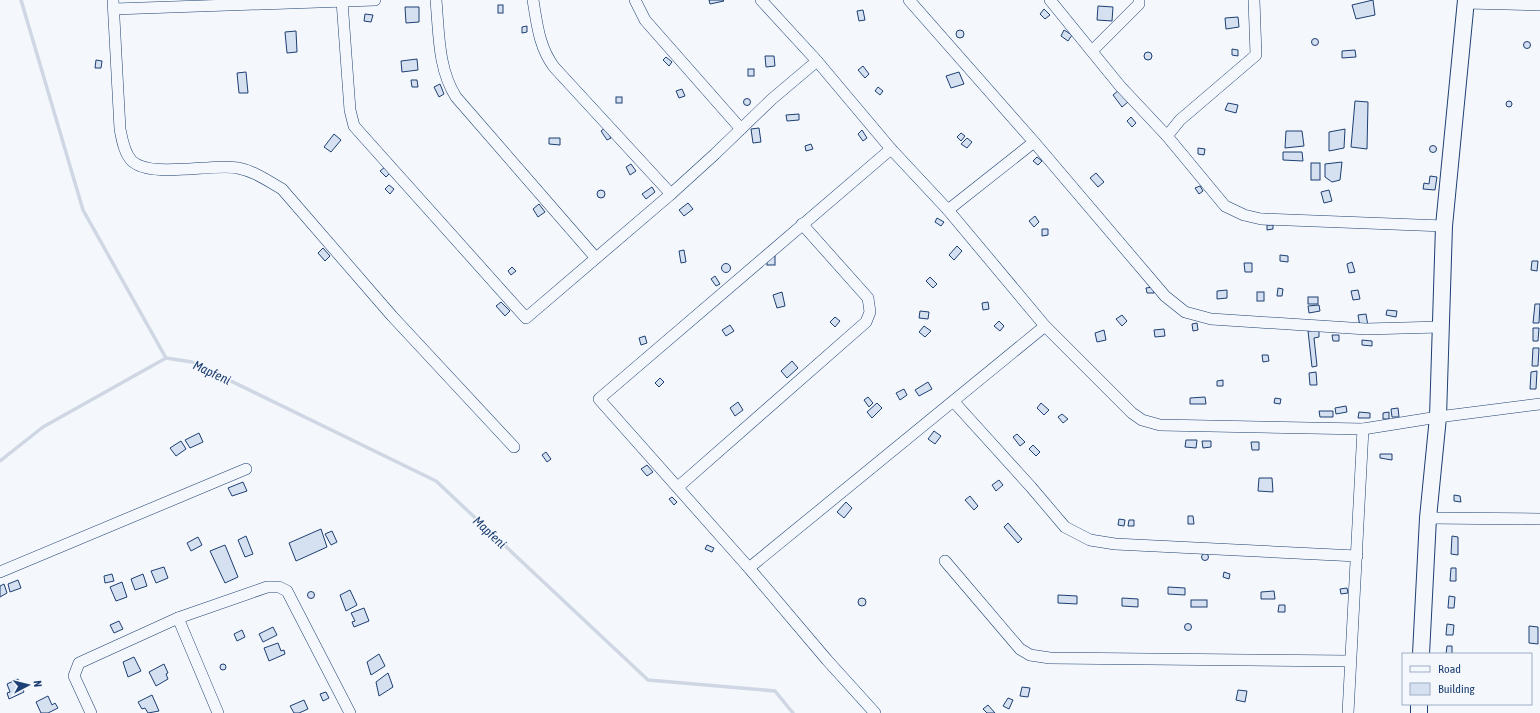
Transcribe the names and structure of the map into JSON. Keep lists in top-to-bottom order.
{
  "water": ["Mapfeni"],
  "legend": ["Road", "Building"],
  "north": "right"
}
